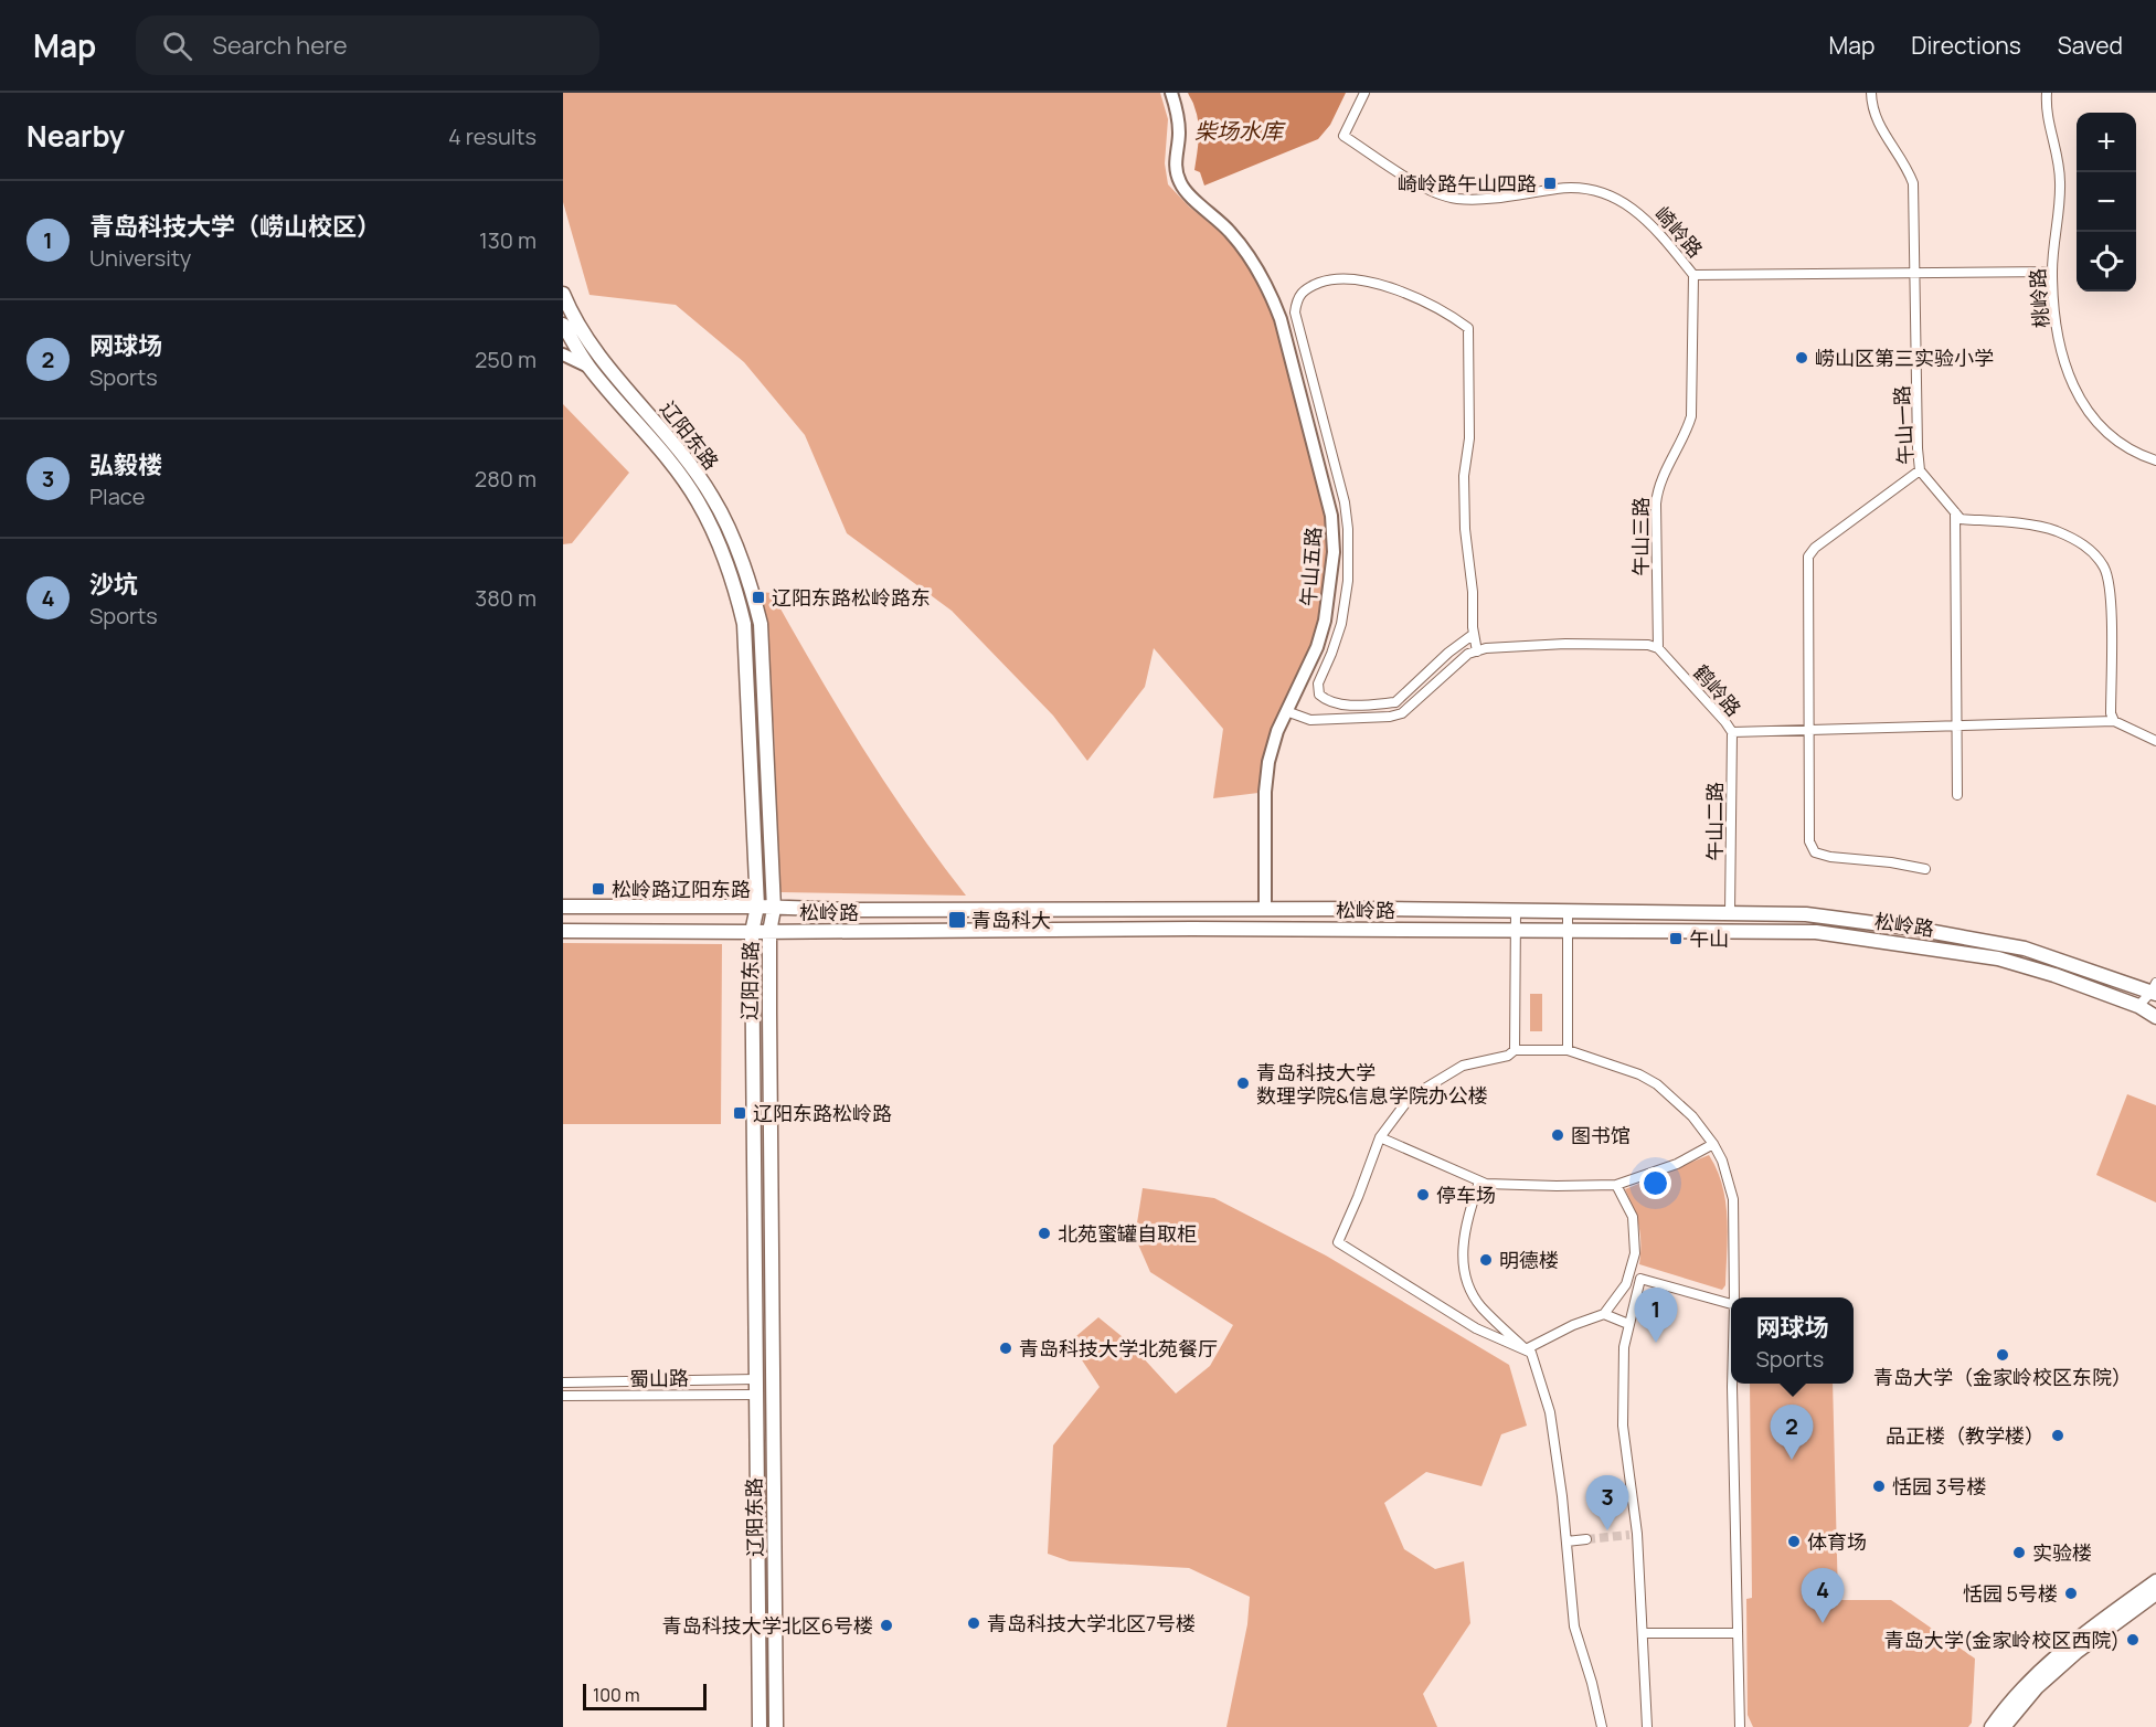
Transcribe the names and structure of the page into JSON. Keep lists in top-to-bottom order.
{
  "streets": {
    "main road": ["辽阳东路", "松岭路"],
    "street": [
      "崎岭路",
      "桃岭路",
      "午山一路",
      "午山三路",
      "午山五路",
      "鹤岭路",
      "午山二路",
      "蜀山路"
    ]
  },
  "crossings": [
    ["崎岭路", "桃岭路"],
    ["崎岭路", "午山一路"],
    ["崎岭路", "午山三路"],
    ["辽阳东路", "松岭路"],
    ["辽阳东路", "蜀山路"],
    ["午山三路", "鹤岭路"],
    ["午山五路", "松岭路"],
    ["鹤岭路", "午山二路"],
    ["午山二路", "松岭路"]
  ],
  "water": ["柴场水库"],
  "places": {
    "transit": [
      "崎岭路午山四路",
      "辽阳东路松岭路东",
      "松岭路辽阳东路",
      "青岛科大",
      "午山",
      "辽阳东路松岭路"
    ],
    "other": [
      "崂山区第三实验小学",
      "青岛科技大学 数理学院&信息学院办公楼",
      "图书馆",
      "停车场",
      "北苑蜜罐自取柜",
      "明德楼",
      "青岛科技大学北苑餐厅",
      "青岛大学（金家岭校区东院）",
      "品正楼（教学楼）",
      "恬园 3号楼",
      "体育场",
      "实验楼",
      "恬园 5号楼",
      "青岛科技大学北区7号楼",
      "青岛科技大学北区6号楼",
      "青岛大学(金家岭校区西院)"
    ]
  },
  "scale_bar": "100 m",
  "page": {
    "header": "Map",
    "search": "Search here",
    "nav": ["Map", "Directions", "Saved"],
    "heading": ["Nearby", "4 results"],
    "map_buttons": ["+", "−"],
    "list": [
      {
        "mark": "1",
        "name": "青岛科技大学（崂山校区）",
        "note": "University",
        "value": "130 m"
      },
      {
        "mark": "2",
        "name": "网球场",
        "note": "Sports",
        "value": "250 m"
      },
      {
        "mark": "3",
        "name": "弘毅楼",
        "note": "Place",
        "value": "280 m"
      },
      {
        "mark": "4",
        "name": "沙坑",
        "note": "Sports",
        "value": "380 m"
      }
    ],
    "pins": [
      "1",
      "2",
      "3",
      "4"
    ],
    "popup": ["网球场", "Sports"],
    "scale": "100 m"
  }
}
